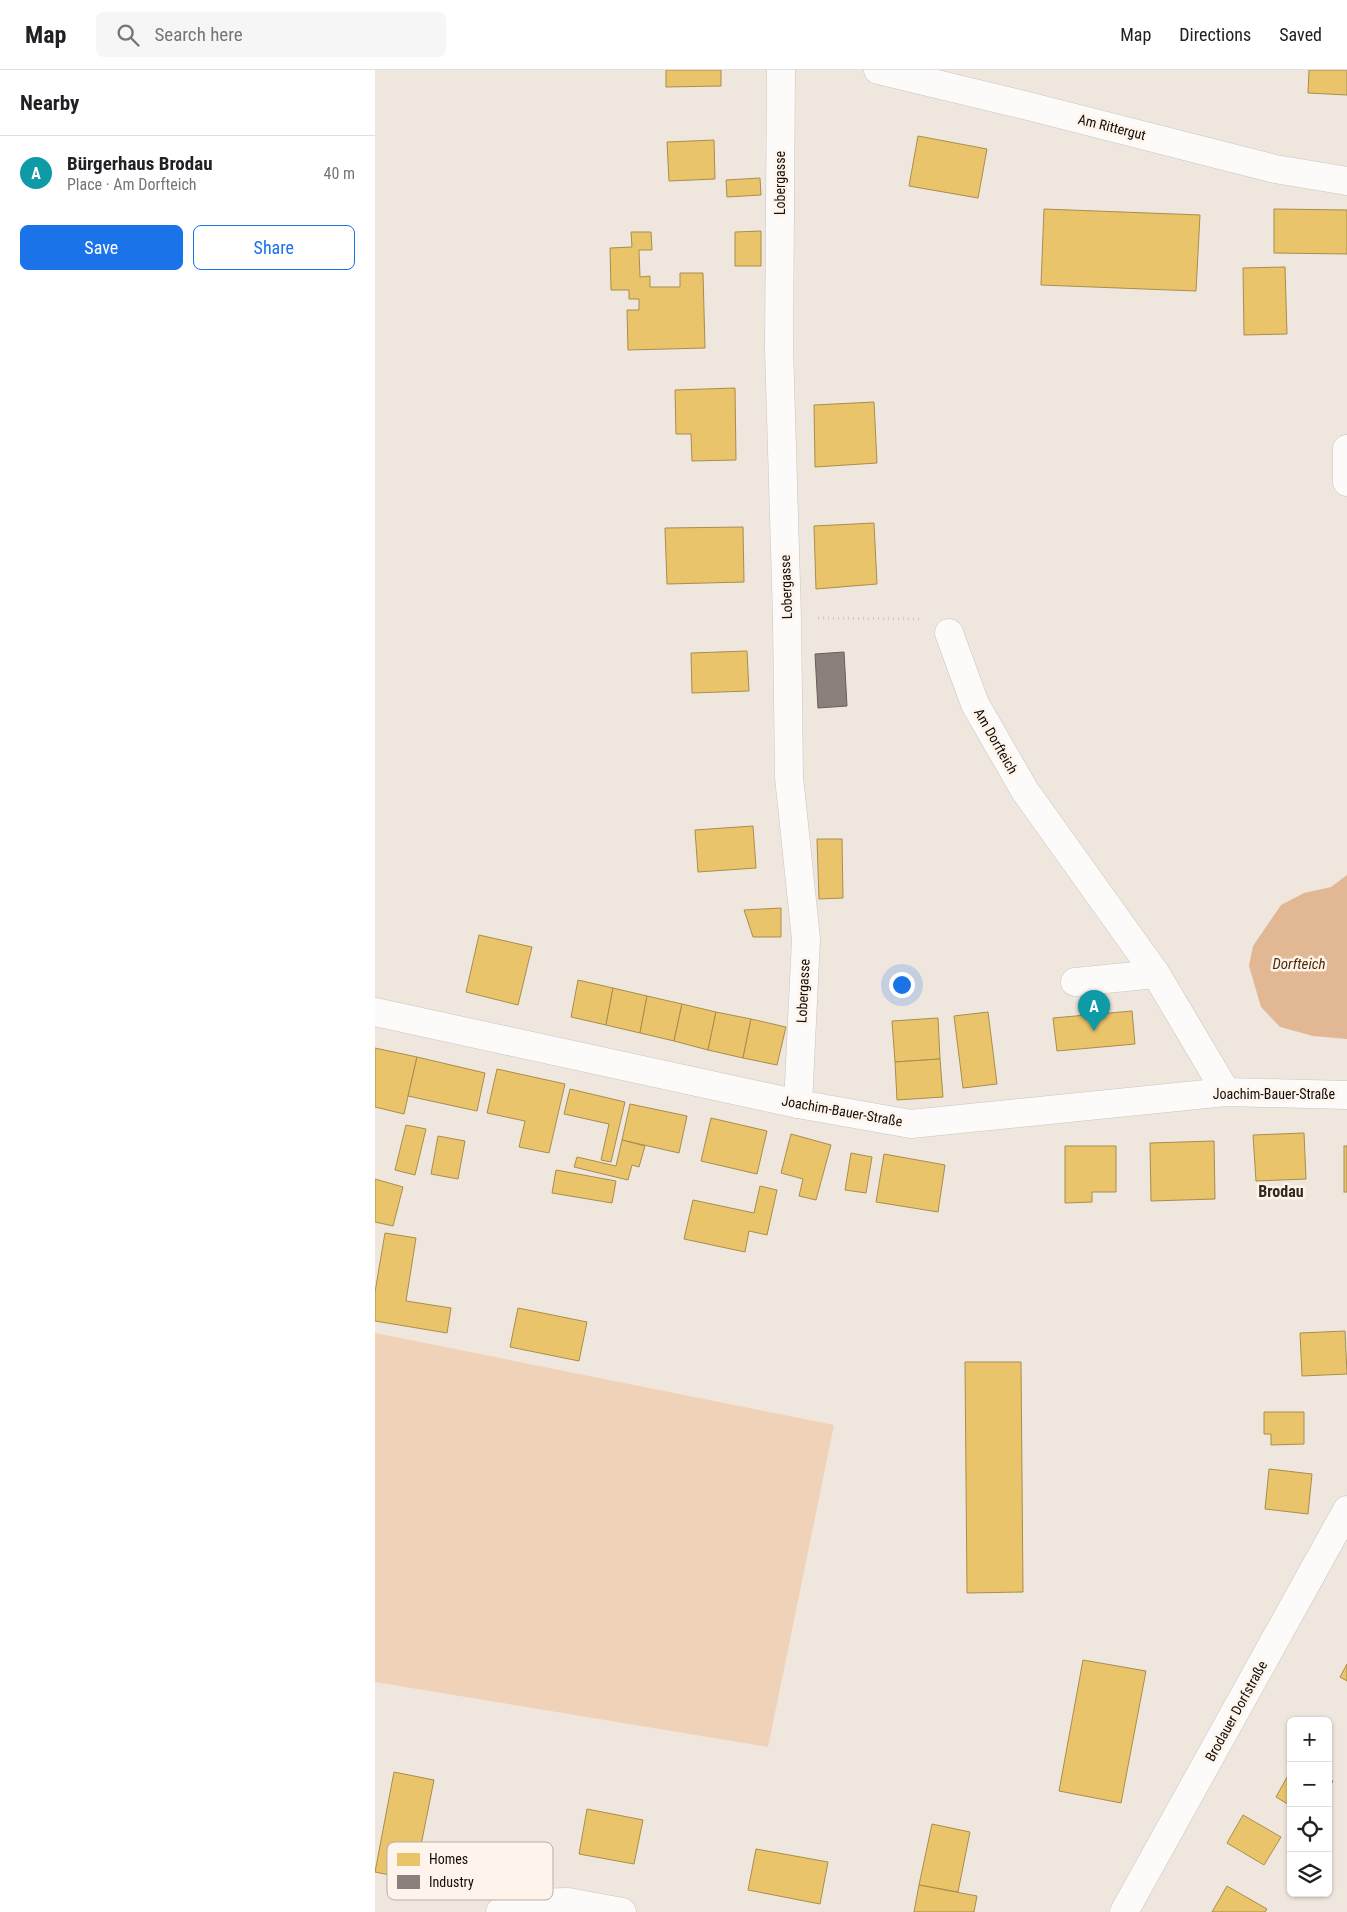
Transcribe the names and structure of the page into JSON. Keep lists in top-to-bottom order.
{
  "streets": {
    "street": [
      "Am Rittergut",
      "Lobergasse",
      "Am Dorfteich",
      "Joachim-Bauer-Straße",
      "Brodauer Dorfstraße"
    ]
  },
  "crossings": [
    ["Lobergasse", "Joachim-Bauer-Straße"],
    ["Am Dorfteich", "Joachim-Bauer-Straße"]
  ],
  "districts": ["Brodau"],
  "water": ["Dorfteich"],
  "legend": ["Homes", "Industry"],
  "page": {
    "header": "Map",
    "search": "Search here",
    "nav": ["Map", "Directions", "Saved"],
    "heading": "Nearby",
    "list": [
      {
        "mark": "A",
        "name": "Bürgerhaus Brodau",
        "note": "Place · Am Dorfteich",
        "value": "40 m"
      }
    ],
    "buttons": ["Save", "Share"],
    "pins": "A",
    "map_buttons": ["+", "−"]
  }
}
